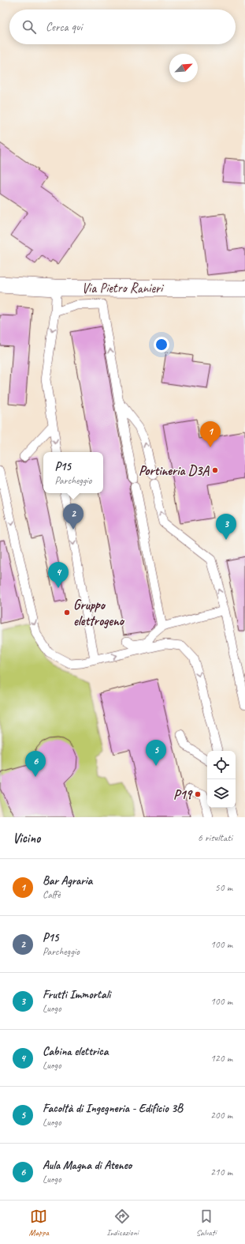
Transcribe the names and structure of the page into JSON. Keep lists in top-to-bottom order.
{
  "streets": {
    "street": ["Via Pietro Ranieri"]
  },
  "places": ["Portineria D3A", "Gruppo elettrogeno", "P19"],
  "north": "top right",
  "page": {
    "search": "Cerca qui",
    "pins": [
      "1",
      "2",
      "3",
      "4",
      "5",
      "6"
    ],
    "popup": ["P15", "Parcheggio"],
    "heading": ["Vicino", "6 risultati"],
    "list": [
      {
        "mark": "1",
        "name": "Bar Agraria",
        "note": "Caffè",
        "value": "50 m"
      },
      {
        "mark": "2",
        "name": "P15",
        "note": "Parcheggio",
        "value": "100 m"
      },
      {
        "mark": "3",
        "name": "Frutti Immortali",
        "note": "Luogo",
        "value": "100 m"
      },
      {
        "mark": "4",
        "name": "Cabina elettrica",
        "note": "Luogo",
        "value": "120 m"
      },
      {
        "mark": "5",
        "name": "Facoltà di Ingegneria - Edificio 3B",
        "note": "Luogo",
        "value": "200 m"
      },
      {
        "mark": "6",
        "name": "Aula Magna di Ateneo",
        "note": "Luogo",
        "value": "210 m"
      }
    ],
    "nav": ["Mappa", "Indicazioni", "Salvati"]
  }
}
